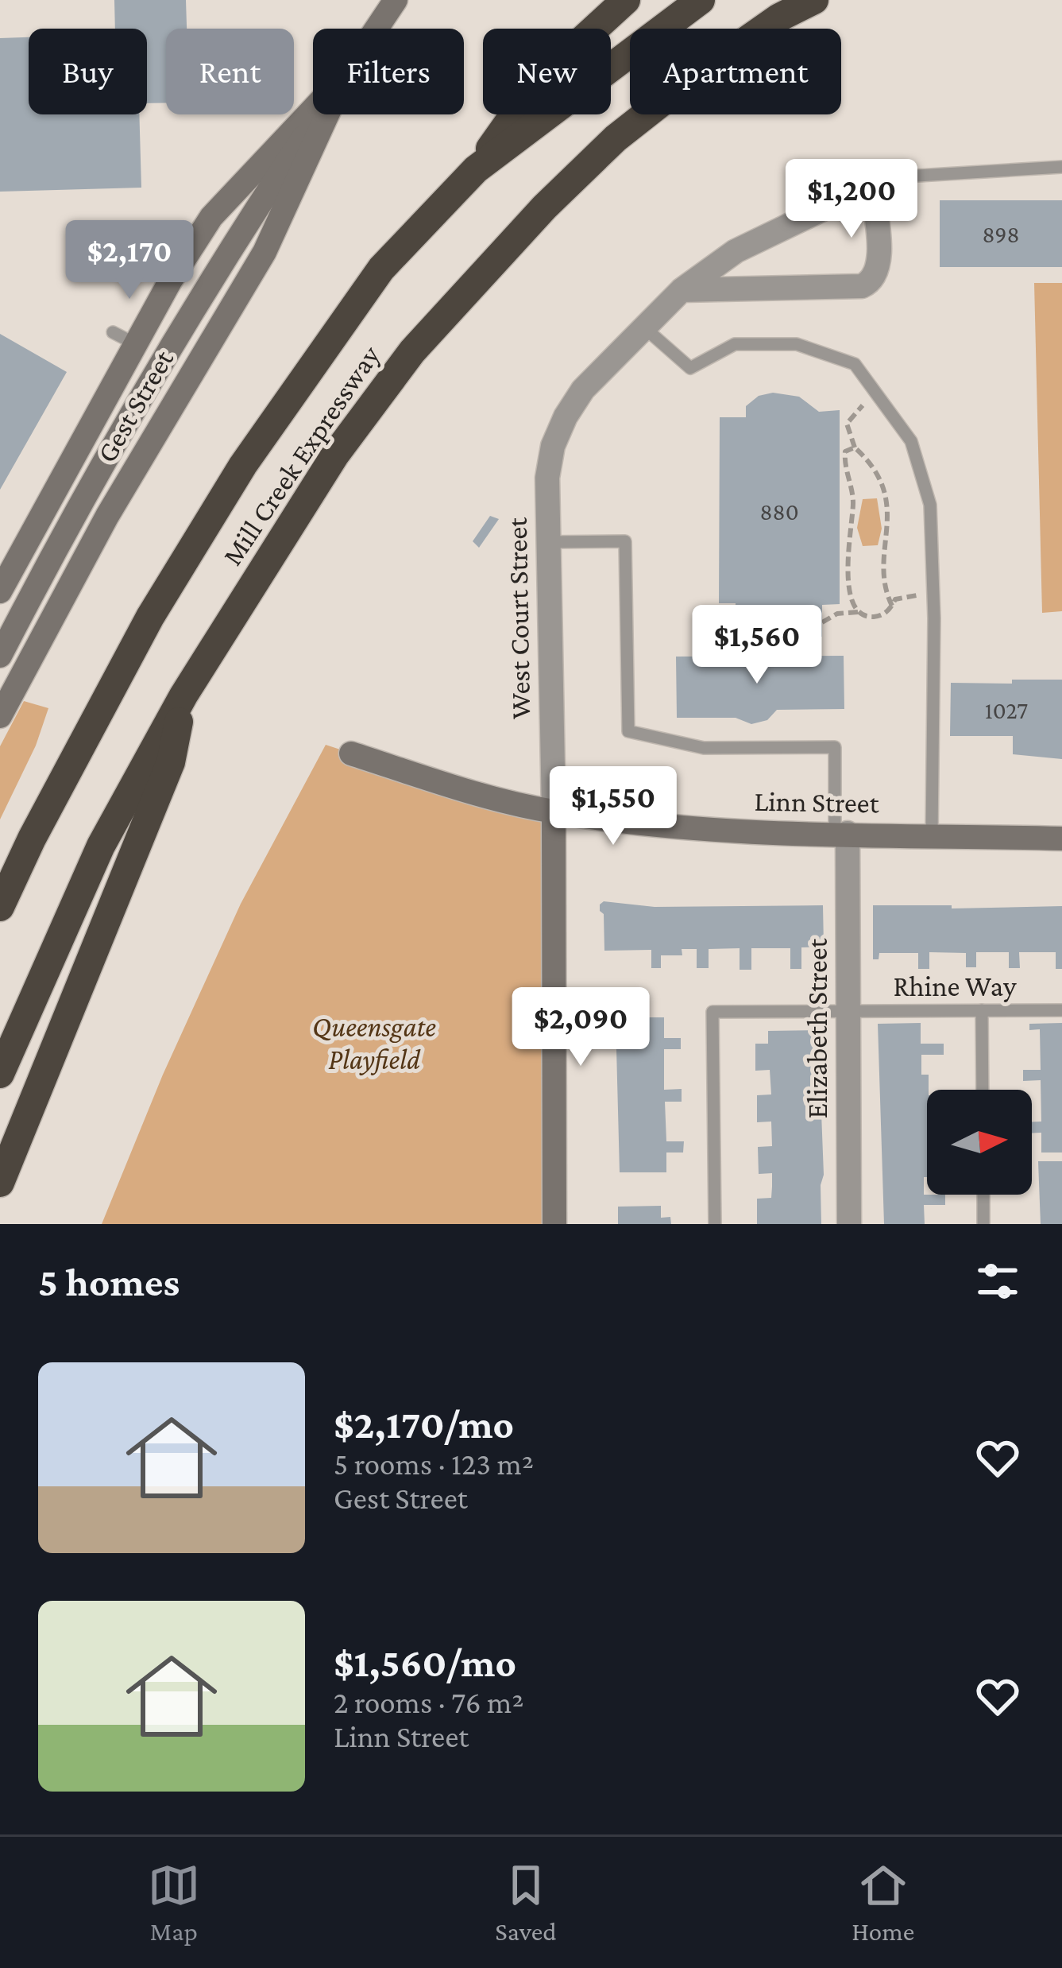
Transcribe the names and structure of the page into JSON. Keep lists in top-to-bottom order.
{
  "streets": {
    "highway": ["Mill Creek Expressway"],
    "street": [
      "Gest Street",
      "West Court Street",
      "Linn Street",
      "Elizabeth Street"
    ],
    "lane": ["Rhine Way"]
  },
  "crossings": [
    ["West Court Street", "Linn Street"],
    ["Linn Street", "Elizabeth Street"],
    ["Rhine Way", "Elizabeth Street"]
  ],
  "parks": ["Queensgate Playfield"],
  "house_numbers": ["898", "880", "1027"],
  "north": "right",
  "page": {
    "chip": [
      "Buy",
      "Rent",
      "Filters",
      "New",
      "Apartment"
    ],
    "price": [
      "$1,200",
      "$2,170",
      "$1,560",
      "$1,550",
      "$2,090"
    ],
    "heading": "5 homes",
    "list": [
      {
        "name": "$2,170/mo",
        "note": "5 rooms · 123 m² · Gest Street"
      },
      {
        "name": "$1,560/mo",
        "note": "2 rooms · 76 m² · Linn Street"
      }
    ],
    "tabs": ["Map", "Saved", "Home"]
  }
}
